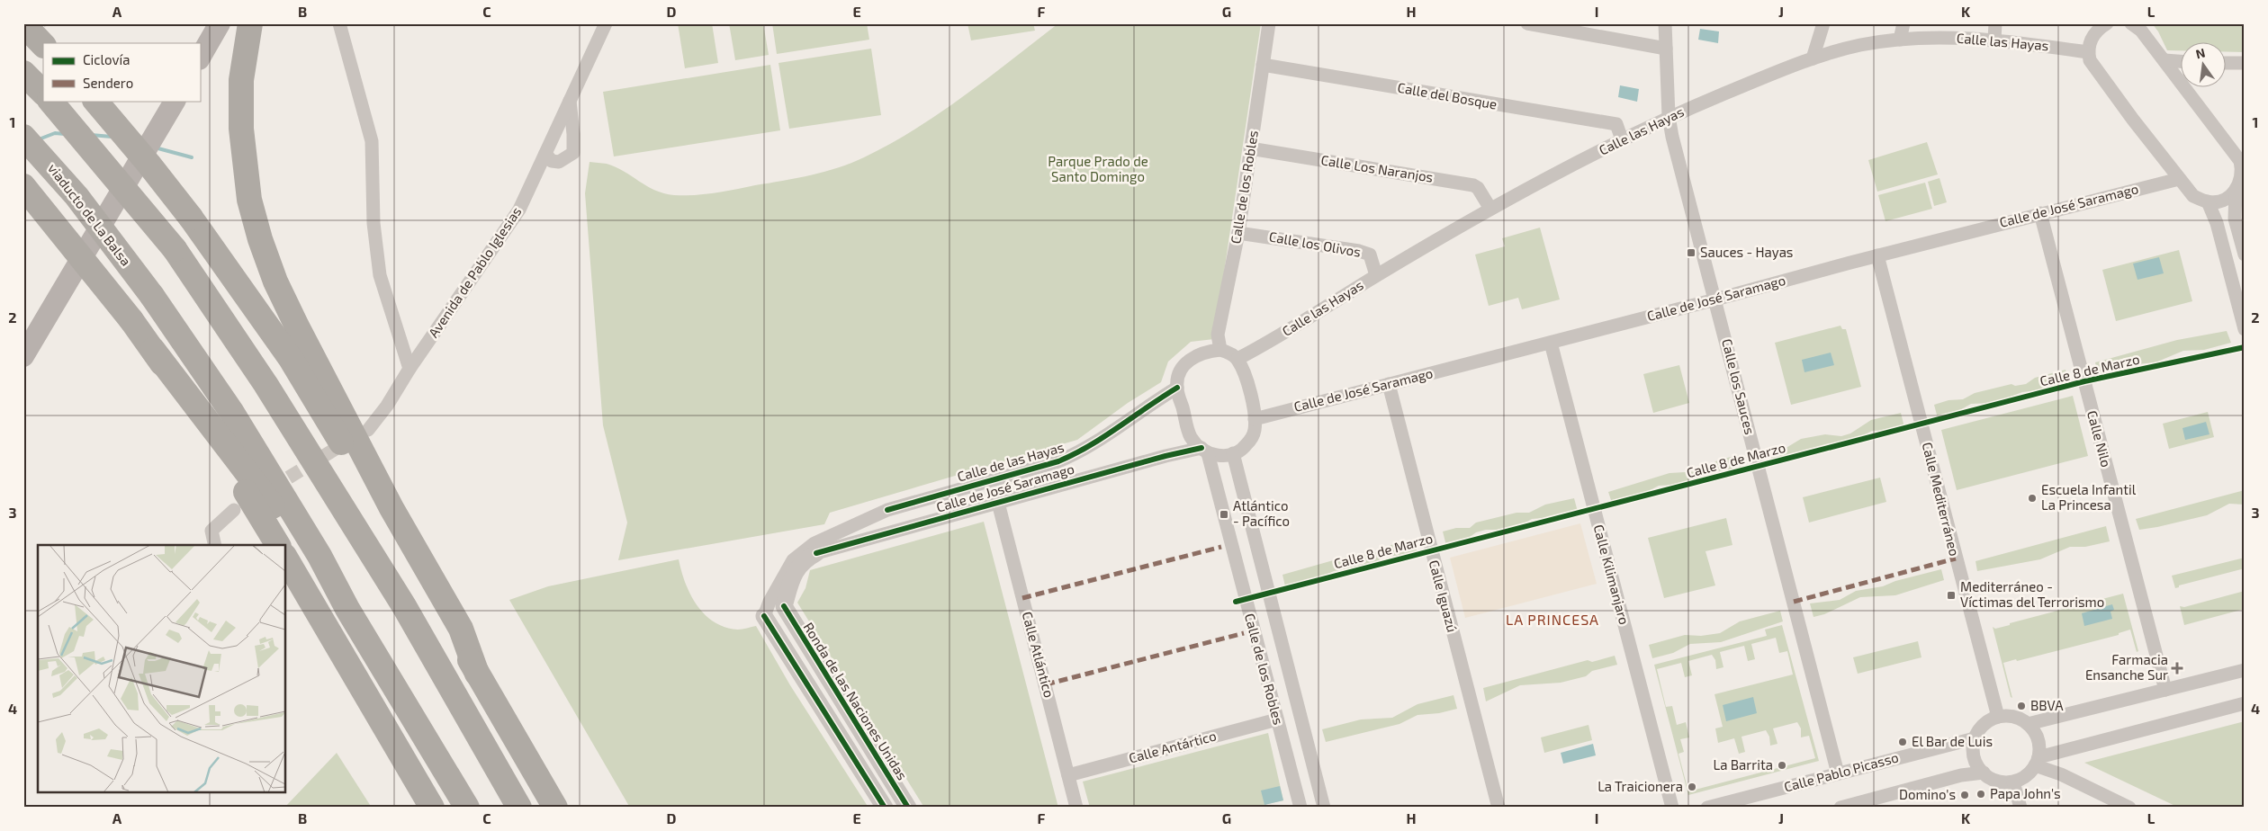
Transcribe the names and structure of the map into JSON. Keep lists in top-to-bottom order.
{
  "streets": {
    "highway": ["viaducto de La Balsa"],
    "street": [
      "Calle las Hayas",
      "Calle del Bosque",
      "Calle Los Naranjos",
      "Calle de los Robles",
      "Calle de José Saramago",
      "Calle los Olivos",
      "Avenida de Pablo Iglesias",
      "Calle los Sauces",
      "Calle Nilo",
      "Calle de las Hayas",
      "Calle Mediterráneo",
      "Calle Kilimanjaro",
      "Calle Iguazú",
      "Calle Atlántico",
      "Ronda de las Naciones Unidas",
      "Calle Antártico",
      "Calle Pablo Picasso"
    ],
    "cycle path": ["Calle 8 de Marzo"]
  },
  "crossings": [
    ["Calle las Hayas", "Calle del Bosque"],
    ["Calle las Hayas", "Calle Los Naranjos"],
    ["Calle las Hayas", "Calle de los Robles"],
    ["Calle las Hayas", "Calle de José Saramago"],
    ["Calle las Hayas", "Calle los Olivos"],
    ["Calle las Hayas", "Calle los Sauces"],
    ["Calle las Hayas", "Calle de las Hayas"],
    ["Calle del Bosque", "Calle de los Robles"],
    ["Calle Los Naranjos", "Calle de los Robles"],
    ["Calle de los Robles", "Calle de José Saramago"],
    ["Calle de los Robles", "Calle los Olivos"],
    ["Calle de los Robles", "Calle de las Hayas"],
    ["Calle de los Robles", "Calle Antártico"],
    ["Calle de José Saramago", "Calle los Sauces"],
    ["Calle de José Saramago", "Calle Nilo"],
    ["Calle de José Saramago", "Calle de las Hayas"],
    ["Calle de José Saramago", "Calle Mediterráneo"],
    ["Calle de José Saramago", "Calle Kilimanjaro"],
    ["Calle de José Saramago", "Calle Iguazú"],
    ["Calle de José Saramago", "Calle Atlántico"],
    ["Calle de José Saramago", "Ronda de las Naciones Unidas"],
    ["Calle los Sauces", "Calle Pablo Picasso"],
    ["Calle Mediterráneo", "Calle Pablo Picasso"],
    ["Calle Atlántico", "Calle Antártico"]
  ],
  "districts": ["LA PRINCESA"],
  "parks": ["Parque Prado de Santo Domingo"],
  "places": {
    "transit": ["Sauces - Hayas", "Atlántico - Pacífico", "Mediterráneo - Víctimas del Terrorismo"],
    "other": [
      "Escuela Infantil La Princesa",
      "BBVA",
      "El Bar de Luis",
      "La Barrita",
      "La Traicionera",
      "Papa John's",
      "Domino's"
    ],
    "health": ["Farmacia Ensanche Sur"]
  },
  "legend": ["Ciclovía", "Sendero"],
  "north": "top",
  "grid": {
    "columns": [
      "A",
      "B",
      "C",
      "D",
      "E",
      "F",
      "G",
      "H",
      "I",
      "J",
      "K",
      "L"
    ],
    "rows": [
      "1",
      "2",
      "3",
      "4"
    ]
  }
}
